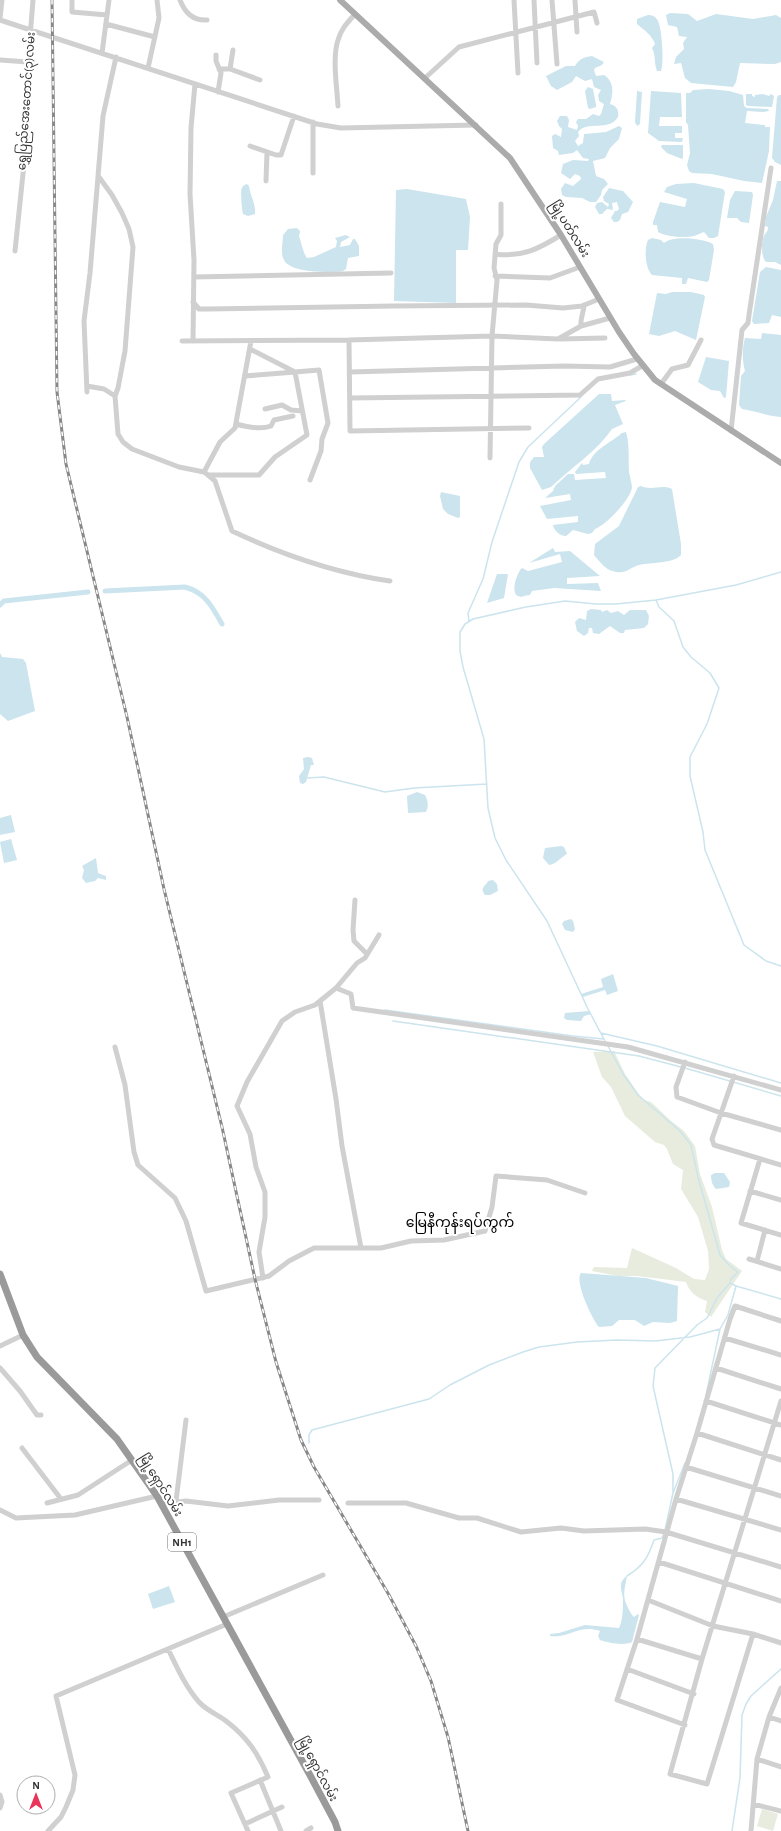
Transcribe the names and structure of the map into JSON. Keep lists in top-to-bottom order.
{
  "streets": {
    "highway": ["မြို့ရှောင်လမ်း", "NH1"],
    "main road": ["မြို့ပတ်လမ်း"],
    "street": ["ရွှေပြည်အေးတောင်(၃)လမ်း"]
  },
  "districts": ["မြေနီကုန်းရပ်ကွက်"],
  "north": "top"
}
